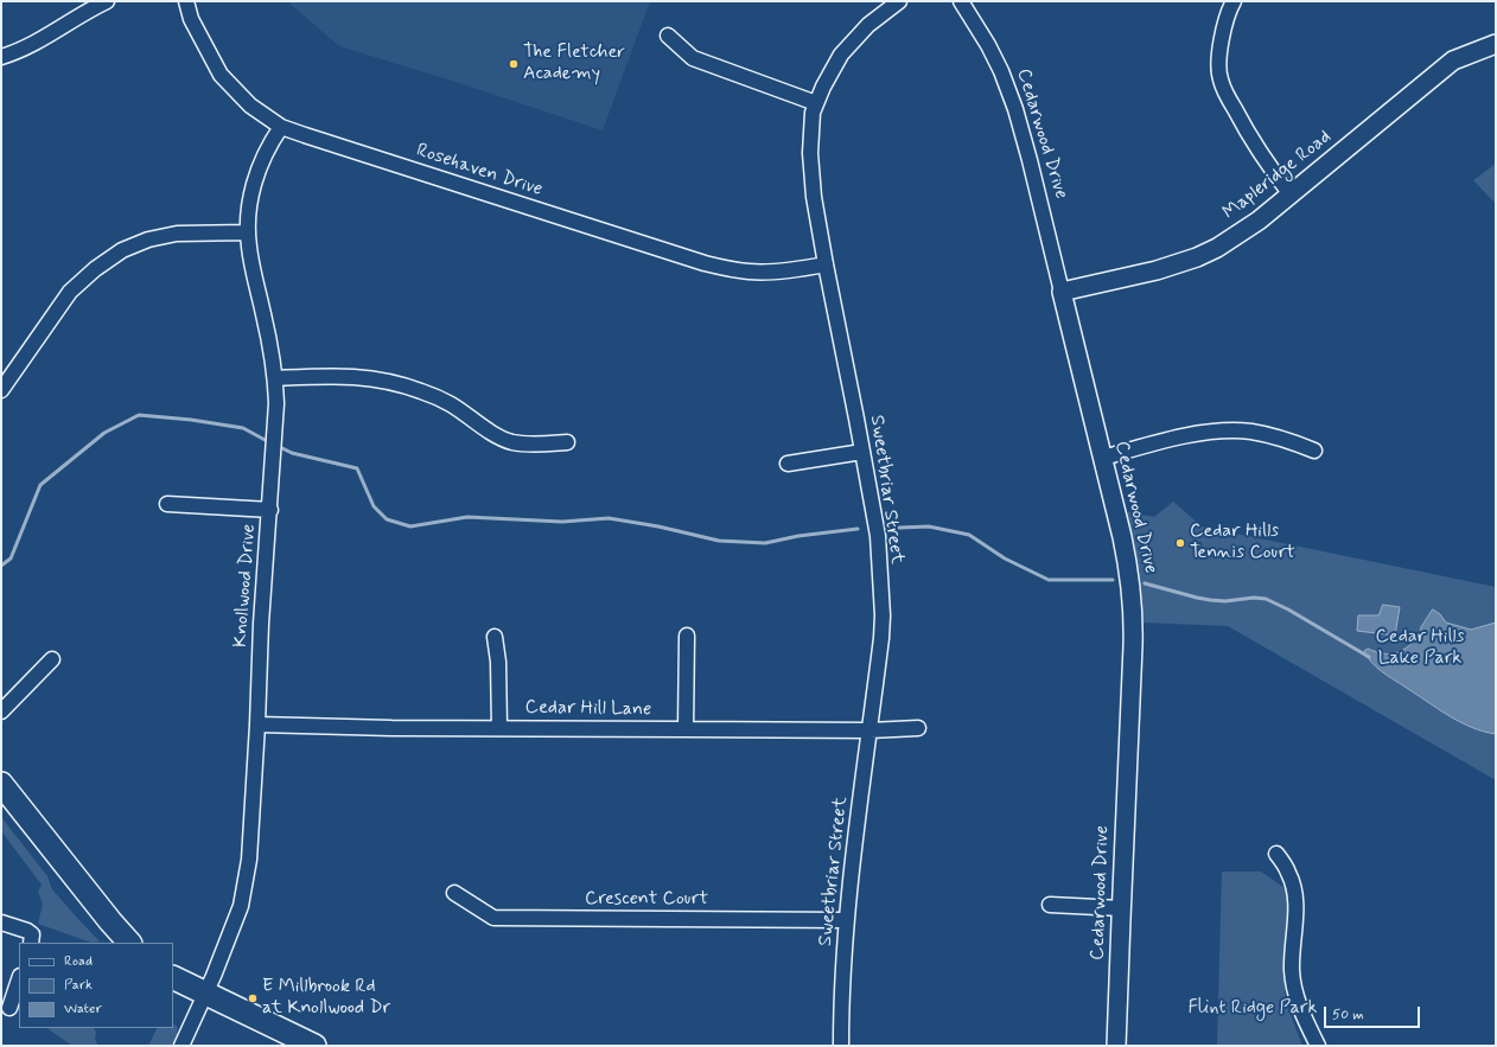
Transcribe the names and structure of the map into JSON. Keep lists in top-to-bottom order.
{
  "streets": {
    "street": [
      "Cedarwood Drive",
      "Rosehaven Drive",
      "Mapleridge Road",
      "Sweetbriar Street",
      "Knollwood Drive",
      "Cedar Hill Lane",
      "Crescent Court"
    ]
  },
  "crossings": [
    ["Cedarwood Drive", "Mapleridge Road"],
    ["Rosehaven Drive", "Sweetbriar Street"],
    ["Rosehaven Drive", "Knollwood Drive"],
    ["Sweetbriar Street", "Cedar Hill Lane"],
    ["Sweetbriar Street", "Crescent Court"],
    ["Knollwood Drive", "Cedar Hill Lane"]
  ],
  "parks": ["Cedar Hills Lake Park", "Flint Ridge Park"],
  "places": ["The Fletcher Academy", "Cedar Hills Tennis Court", "E Millbrook Rd at Knollwood Dr"],
  "legend": ["Road", "Park", "Water"],
  "scale_bar": "50 m"
}
